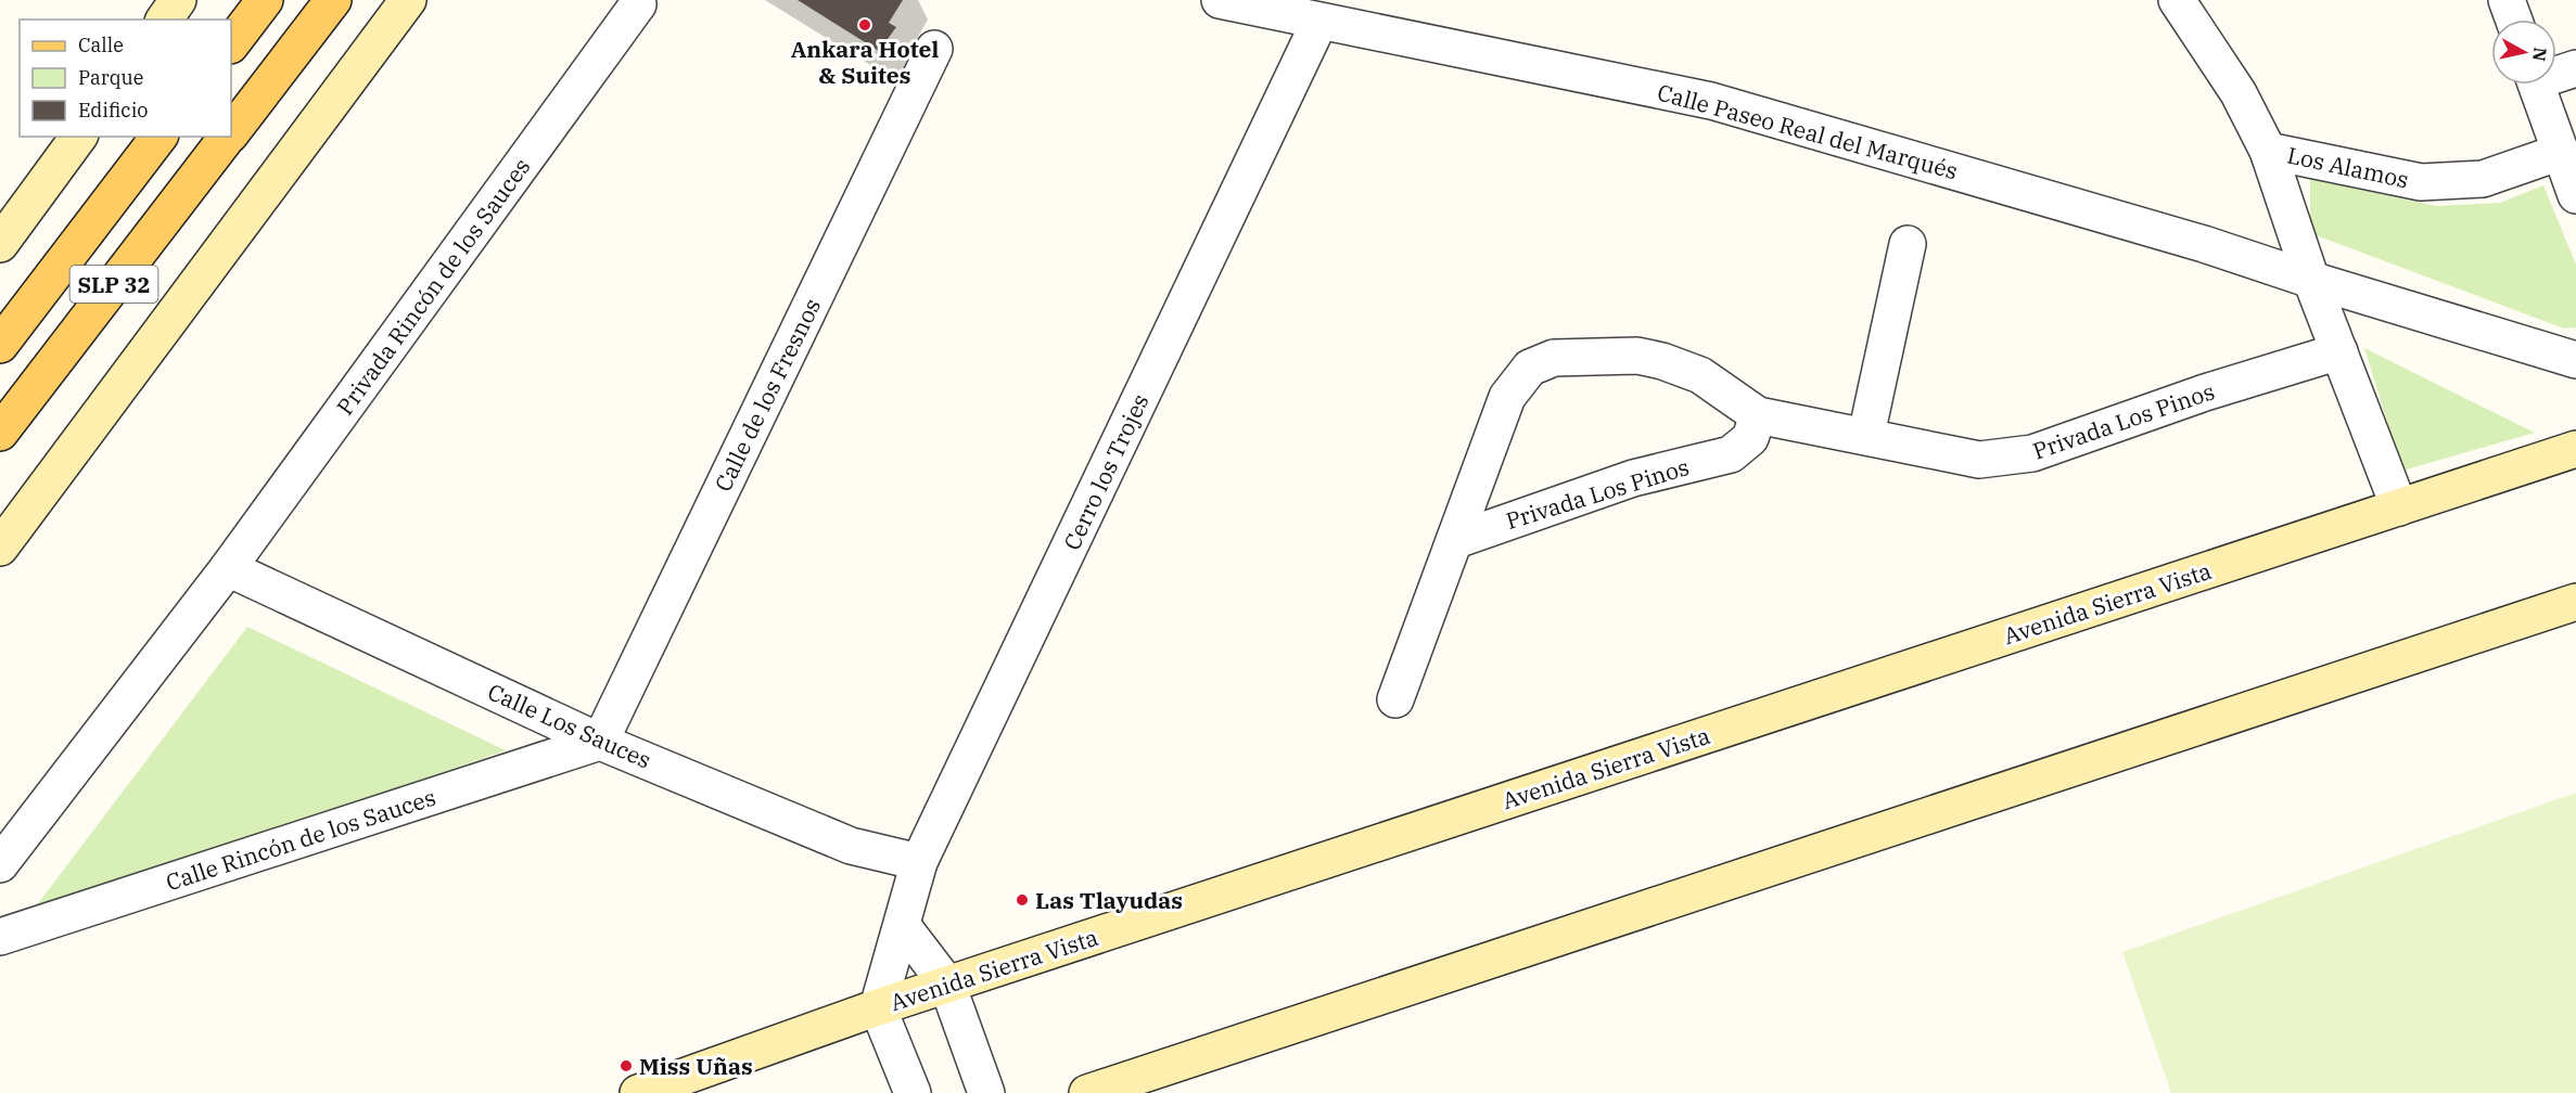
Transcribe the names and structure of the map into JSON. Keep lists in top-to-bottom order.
{
  "streets": {
    "main road": ["SLP 32", "Avenida Sierra Vista"],
    "street": [
      "Calle Paseo Real del Marqués",
      "Los Alamos",
      "Privada Rincón de los Sauces",
      "Calle de los Fresnos",
      "Privada Los Pinos",
      "Cerro los Trojes",
      "Calle Los Sauces",
      "Calle Rincón de los Sauces"
    ]
  },
  "crossings": [
    ["Calle Paseo Real del Marqués", "Cerro los Trojes"],
    ["Privada Rincón de los Sauces", "Calle Los Sauces"],
    ["Calle de los Fresnos", "Calle Los Sauces"],
    ["Calle de los Fresnos", "Calle Rincón de los Sauces"],
    ["Cerro los Trojes", "Avenida Sierra Vista"],
    ["Cerro los Trojes", "Calle Los Sauces"],
    ["Calle Los Sauces", "Calle Rincón de los Sauces"]
  ],
  "places": ["Ankara Hotel & Suites", "Las Tlayudas", "Miss Uñas"],
  "legend": ["Calle", "Parque", "Edificio"],
  "north": "right"
}
